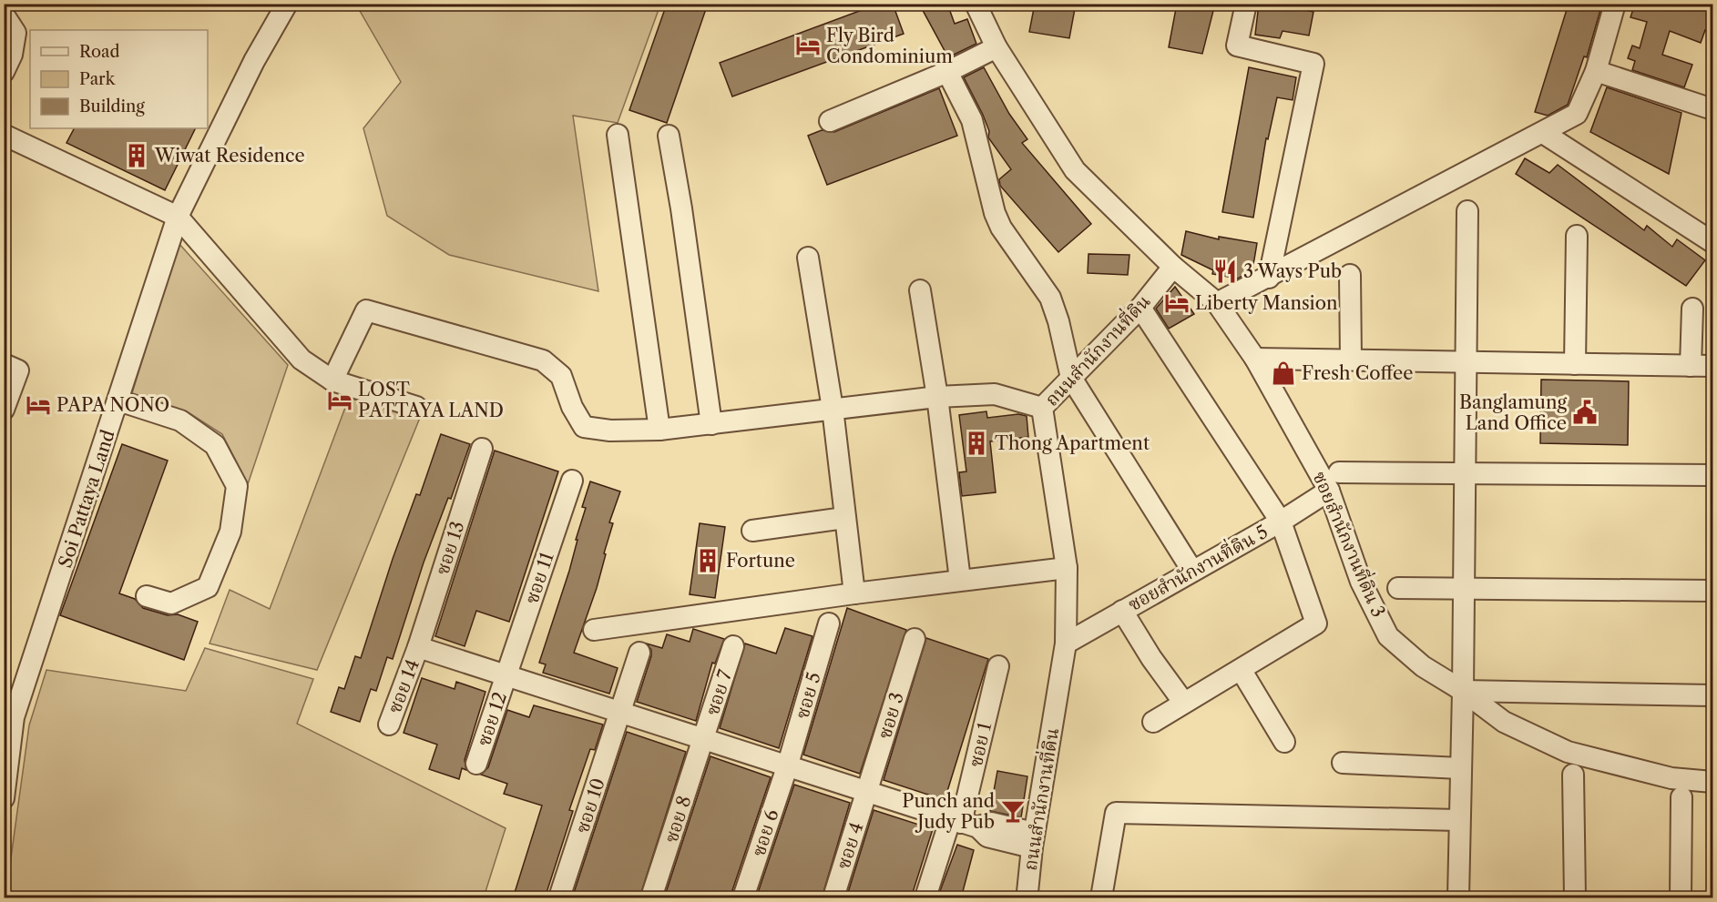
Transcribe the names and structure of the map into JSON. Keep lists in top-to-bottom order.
{
  "streets": {
    "street": [
      "ถนนสำนักงานที่ดิน",
      "Soi Pattaya Land",
      "ซอยสำนักงานที่ดิน 3",
      "ซอย 13",
      "ซอยสำนักงานที่ดิน 5",
      "ซอย 11",
      "ซอย 14",
      "ซอย 7",
      "ซอย 5",
      "ซอย 3",
      "ซอย 12",
      "ซอย 1",
      "ซอย 10",
      "ซอย 8",
      "ซอย 6",
      "ซอย 4"
    ]
  },
  "crossings": [
    ["ถนนสำนักงานที่ดิน", "ซอยสำนักงานที่ดิน 3"],
    ["ถนนสำนักงานที่ดิน", "ซอยสำนักงานที่ดิน 5"],
    ["ซอยสำนักงานที่ดิน 3", "ซอยสำนักงานที่ดิน 5"],
    ["ซอย 13", "ซอย 14"],
    ["ซอย 11", "ซอย 12"],
    ["ซอย 7", "ซอย 8"],
    ["ซอย 5", "ซอย 6"],
    ["ซอย 3", "ซอย 4"]
  ],
  "places": {
    "hotel": [
      "Fly Bird Condominium",
      "Liberty Mansion",
      "LOST PATTAYA LAND",
      "PAPA NONO"
    ],
    "building": ["Wiwat Residence", "Thong Apartment", "Fortune"],
    "restaurant": ["3 Ways Pub"],
    "shop": ["Fresh Coffee"],
    "public building": ["Banglamung Land Office"],
    "bar": ["Punch and Judy Pub"]
  },
  "legend": ["Road", "Park", "Building"]
}
